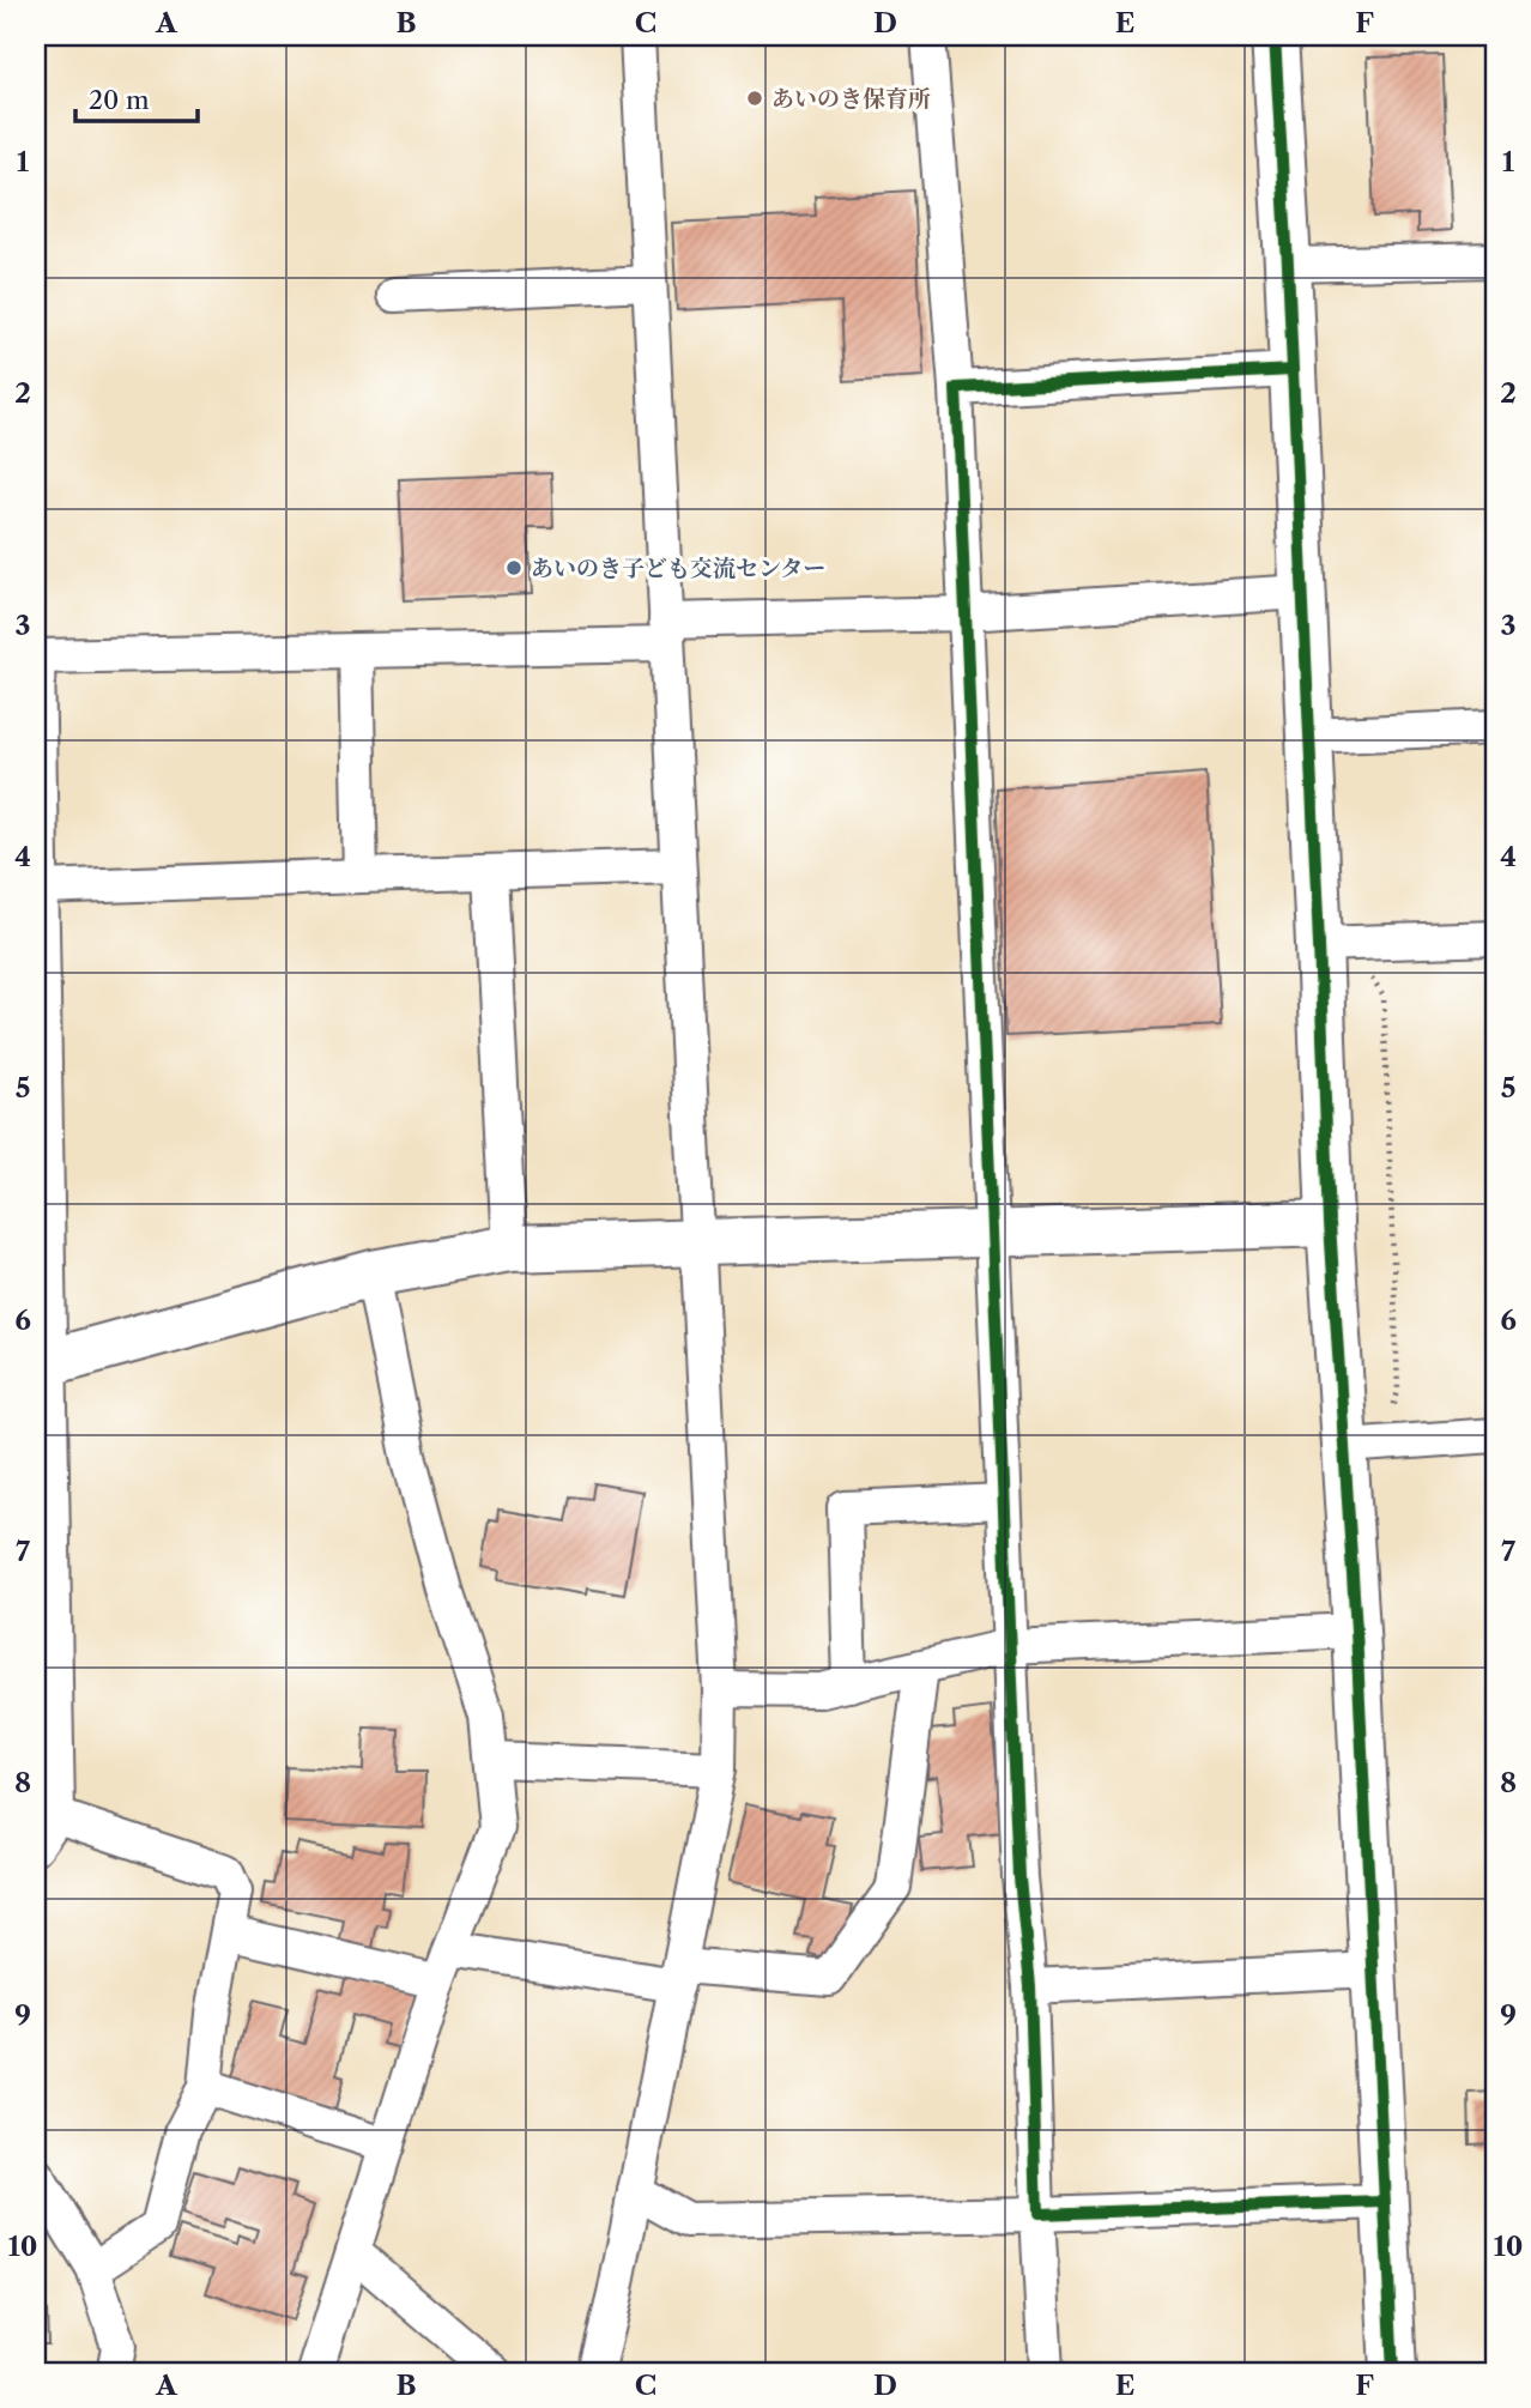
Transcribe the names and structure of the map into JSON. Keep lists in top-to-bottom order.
{
  "places": ["あいのき保育所", "あいのき子ども交流センター"],
  "scale_bar": "20 m",
  "grid": {
    "columns": [
      "A",
      "B",
      "C",
      "D",
      "E",
      "F"
    ],
    "rows": [
      "1",
      "2",
      "3",
      "4",
      "5",
      "6",
      "7",
      "8",
      "9",
      "10"
    ]
  }
}
